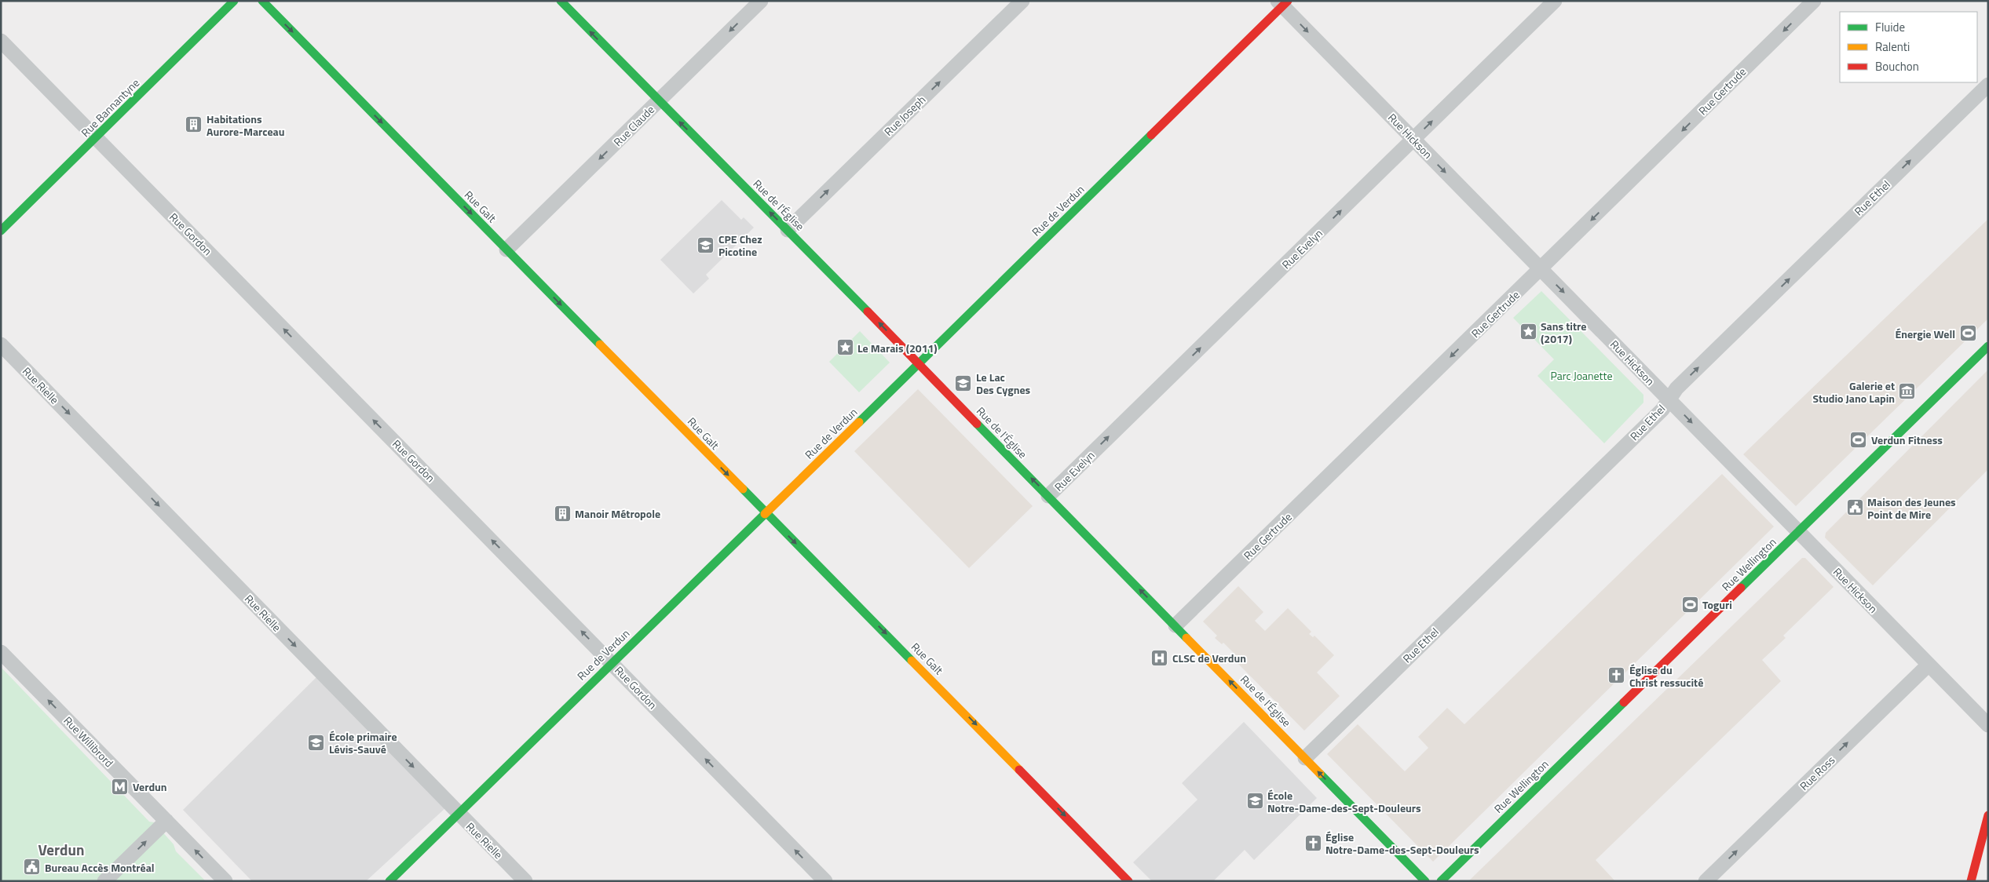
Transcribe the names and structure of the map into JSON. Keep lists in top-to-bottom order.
{
  "streets": {
    "main road": [
      "Rue Bannantyne",
      "Rue de l'Église",
      "Rue Galt",
      "Rue de Verdun",
      "Rue Wellington"
    ],
    "street": [
      "Rue Gertrude",
      "Rue Joseph",
      "Rue Claude",
      "Rue Hickson",
      "Rue Ethel",
      "Rue Gordon",
      "Rue Evelyn",
      "Rue Rielle",
      "Rue Willibrord",
      "Rue Ross"
    ]
  },
  "crossings": [
    ["Rue Gertrude", "Rue Hickson"],
    ["Rue Gertrude", "Rue de l'Église"],
    ["Rue Bannantyne", "Rue Gordon"],
    ["Rue Joseph", "Rue de l'Église"],
    ["Rue Claude", "Rue de l'Église"],
    ["Rue Claude", "Rue Galt"],
    ["Rue Hickson", "Rue Ethel"],
    ["Rue Hickson", "Rue de Verdun"],
    ["Rue Hickson", "Rue Evelyn"],
    ["Rue Hickson", "Rue Wellington"],
    ["Rue Hickson", "Rue Ross"],
    ["Rue Ethel", "Rue de l'Église"],
    ["Rue de l'Église", "Rue de Verdun"],
    ["Rue de l'Église", "Rue Evelyn"],
    ["Rue Galt", "Rue de Verdun"],
    ["Rue de Verdun", "Rue Gordon"],
    ["Rue de Verdun", "Rue Rielle"]
  ],
  "one_way": [
    "Rue Gertrude",
    "Rue Joseph",
    "Rue Claude",
    "Rue Hickson",
    "Rue Ethel",
    "Rue de l'Église",
    "Rue Galt",
    "Rue Gordon",
    "Rue Evelyn",
    "Rue Rielle",
    "Rue Willibrord",
    "Rue Ross"
  ],
  "districts": ["Verdun"],
  "parks": ["Parc Joanette"],
  "places": {
    "building": ["Habitations Aurore-Marceau", "Manoir Métropole"],
    "school or university": [
      "CPE Chez Picotine",
      "Le Lac Des Cygnes",
      "École primaire Lévis-Sauvé",
      "École Notre-Dame-des-Sept-Douleurs"
    ],
    "place": ["Sans titre (2017)", "Le Marais (2011)"],
    "sports": ["Énergie Well", "Verdun Fitness", "Toguri"],
    "museum": ["Galerie et Studio Jano Lapin"],
    "public building": ["Maison des Jeunes Point de Mire", "Bureau Accès Montréal"],
    "hospital": ["CLSC de Verdun"],
    "church": ["Église du Christ ressucité", "Église Notre-Dame-des-Sept-Douleurs"],
    "metro station": ["Verdun"]
  },
  "legend": ["Fluide", "Ralenti", "Bouchon"]
}
